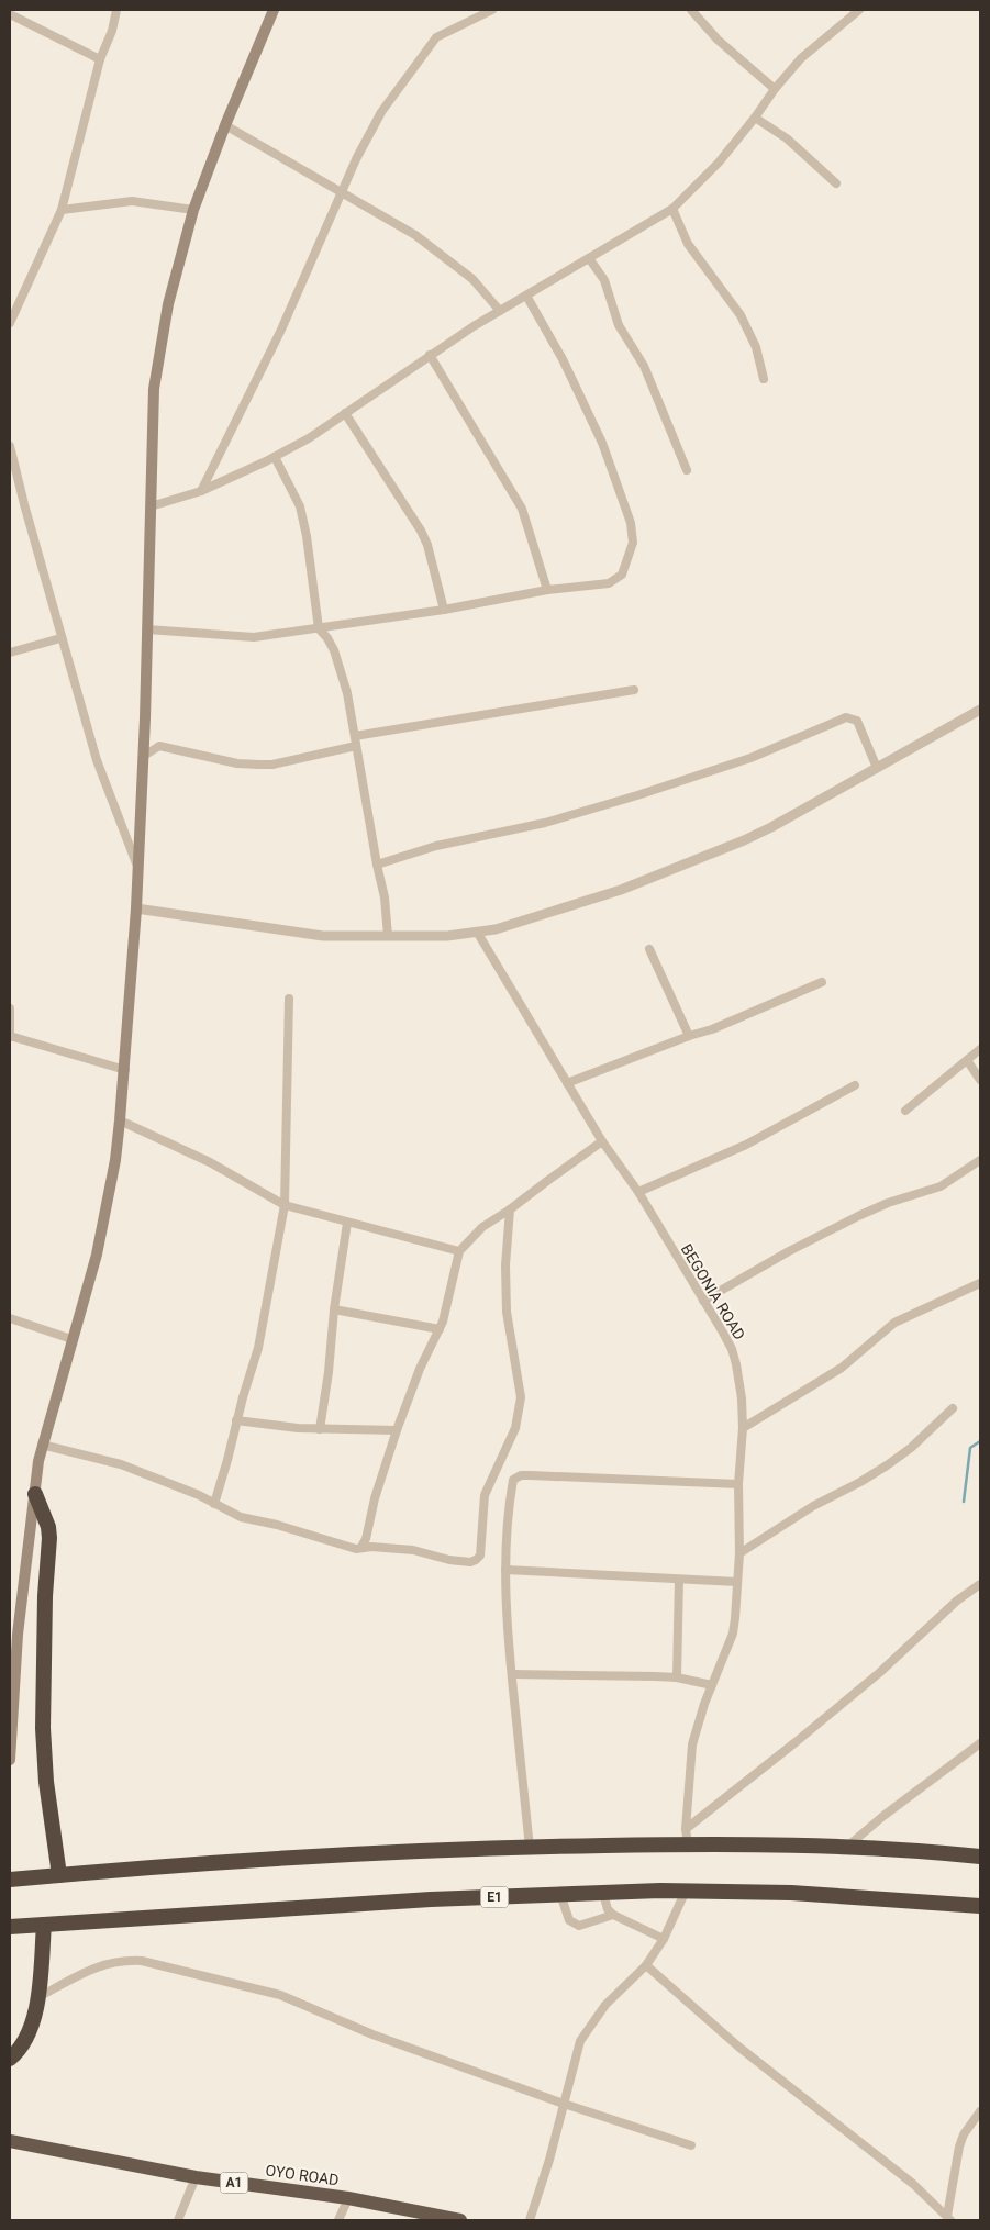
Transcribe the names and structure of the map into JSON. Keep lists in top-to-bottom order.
{
  "streets": {
    "highway": ["E1", "OYO ROAD", "A1"],
    "street": ["BEGONIA ROAD"]
  }
}
